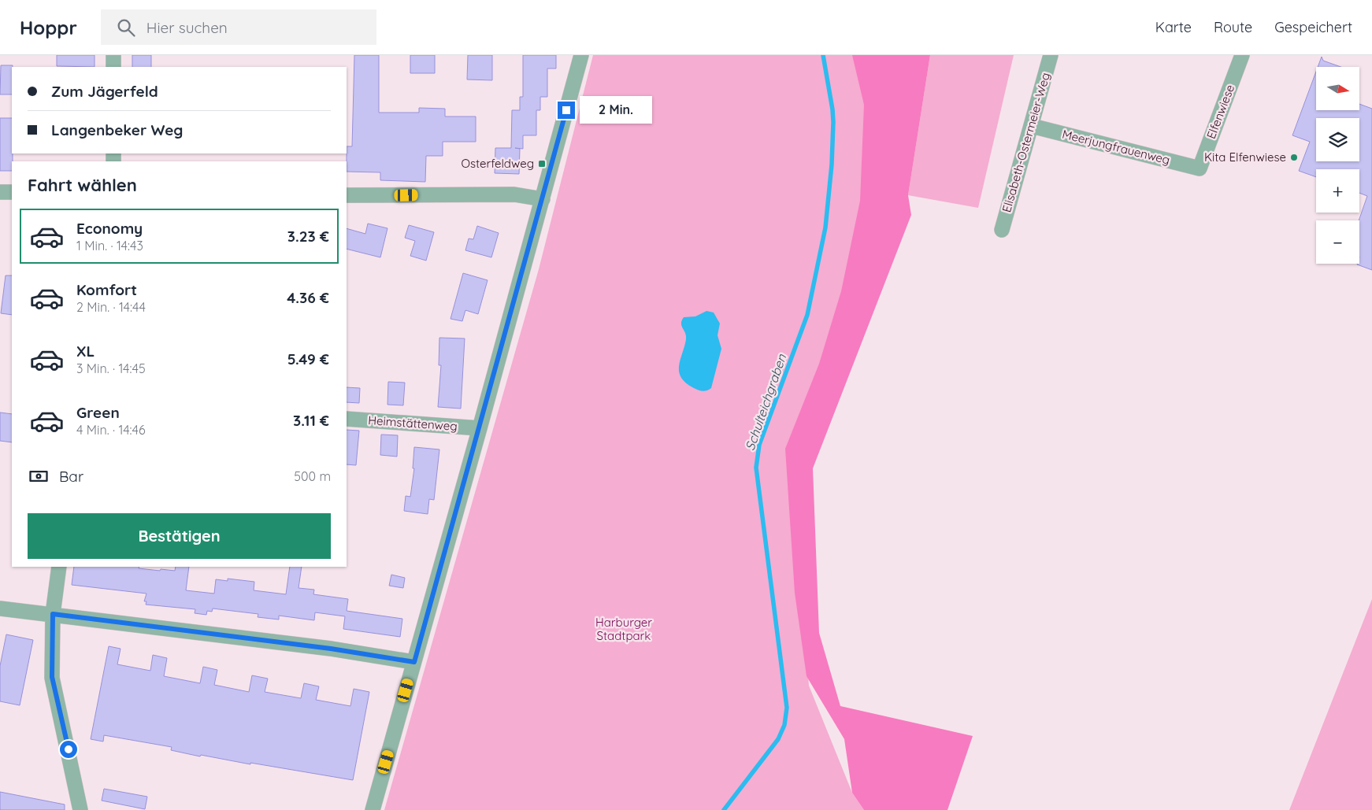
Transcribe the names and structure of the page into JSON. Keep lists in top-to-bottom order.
{
  "streets": {
    "street": [
      "Elfenwiese",
      "Elisabeth-Ostermeier-Weg",
      "Meerjungfrauenweg",
      "Heimstättenweg"
    ]
  },
  "crossings": [
    ["Elfenwiese", "Meerjungfrauenweg"],
    ["Elisabeth-Ostermeier-Weg", "Meerjungfrauenweg"]
  ],
  "water": ["Schulteichgraben"],
  "parks": ["Harburger Stadtpark"],
  "places": {
    "other": ["Kita Elfenwiese"],
    "transit": ["Osterfeldweg"]
  },
  "north": "right",
  "page": {
    "header": "Hoppr",
    "search": "Hier suchen",
    "nav": ["Karte", "Route", "Gespeichert"],
    "map_buttons": ["+", "−"],
    "banner": ["Zum Jägerfeld", "Langenbeker Weg"],
    "bubble": "2 Min.",
    "heading": "Fahrt wählen",
    "list": [
      {
        "name": "Economy",
        "note": "1 Min. · 14:43",
        "value": "3.23 €"
      },
      {
        "name": "Komfort",
        "note": "2 Min. · 14:44",
        "value": "4.36 €"
      },
      {
        "name": "XL",
        "note": "3 Min. · 14:45",
        "value": "5.49 €"
      },
      {
        "name": "Green",
        "note": "4 Min. · 14:46",
        "value": "3.11 €"
      }
    ],
    "pay": ["Bar", "500 m"],
    "buttons": "Bestätigen"
  }
}
